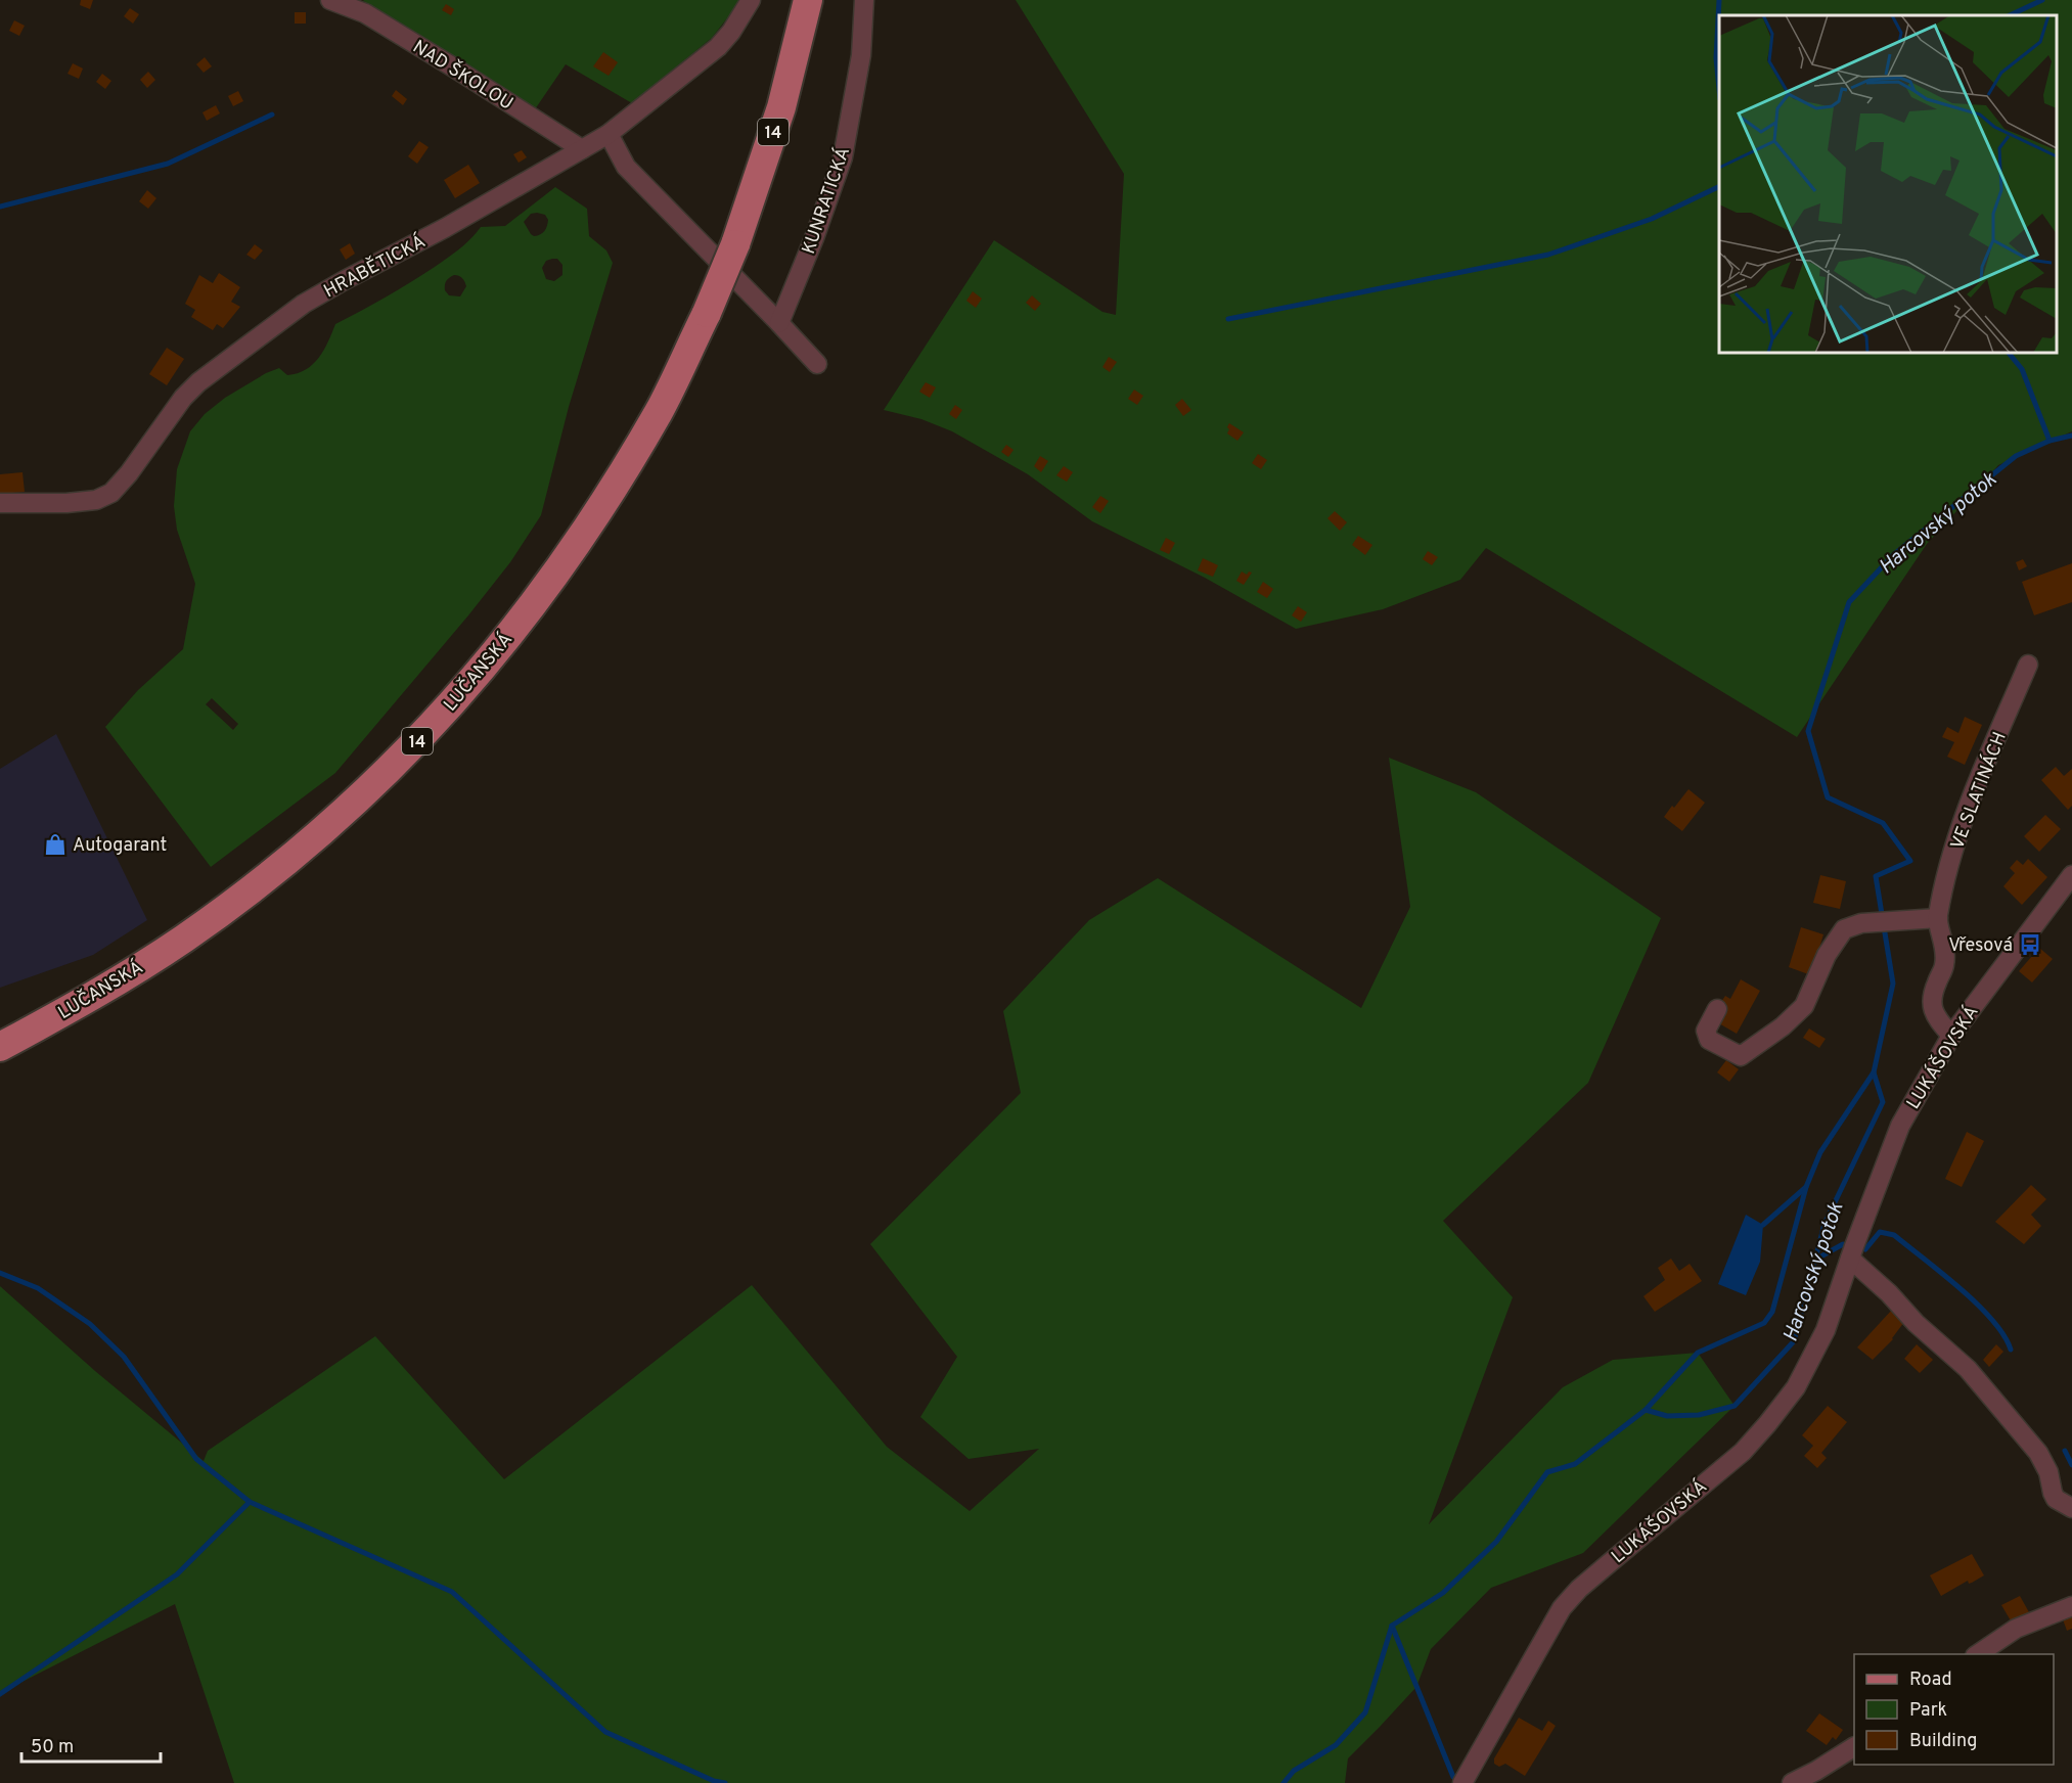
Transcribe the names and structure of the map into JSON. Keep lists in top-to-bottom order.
{
  "streets": {
    "main road": ["14", "LUČANSKÁ"],
    "street": [
      "NAD ŠKOLOU",
      "KUNRATICKÁ",
      "HRABĚTICKÁ",
      "VE SLATINÁCH",
      "LUKÁŠOVSKÁ"
    ]
  },
  "crossings": [
    ["NAD ŠKOLOU", "HRABĚTICKÁ"],
    ["VE SLATINÁCH", "LUKÁŠOVSKÁ"]
  ],
  "water": ["Harcovský potok"],
  "places": {
    "shop": ["Autogarant"],
    "bus stop": ["Vřesová"]
  },
  "legend": ["Road", "Park", "Building"],
  "scale_bar": "50 m"
}
